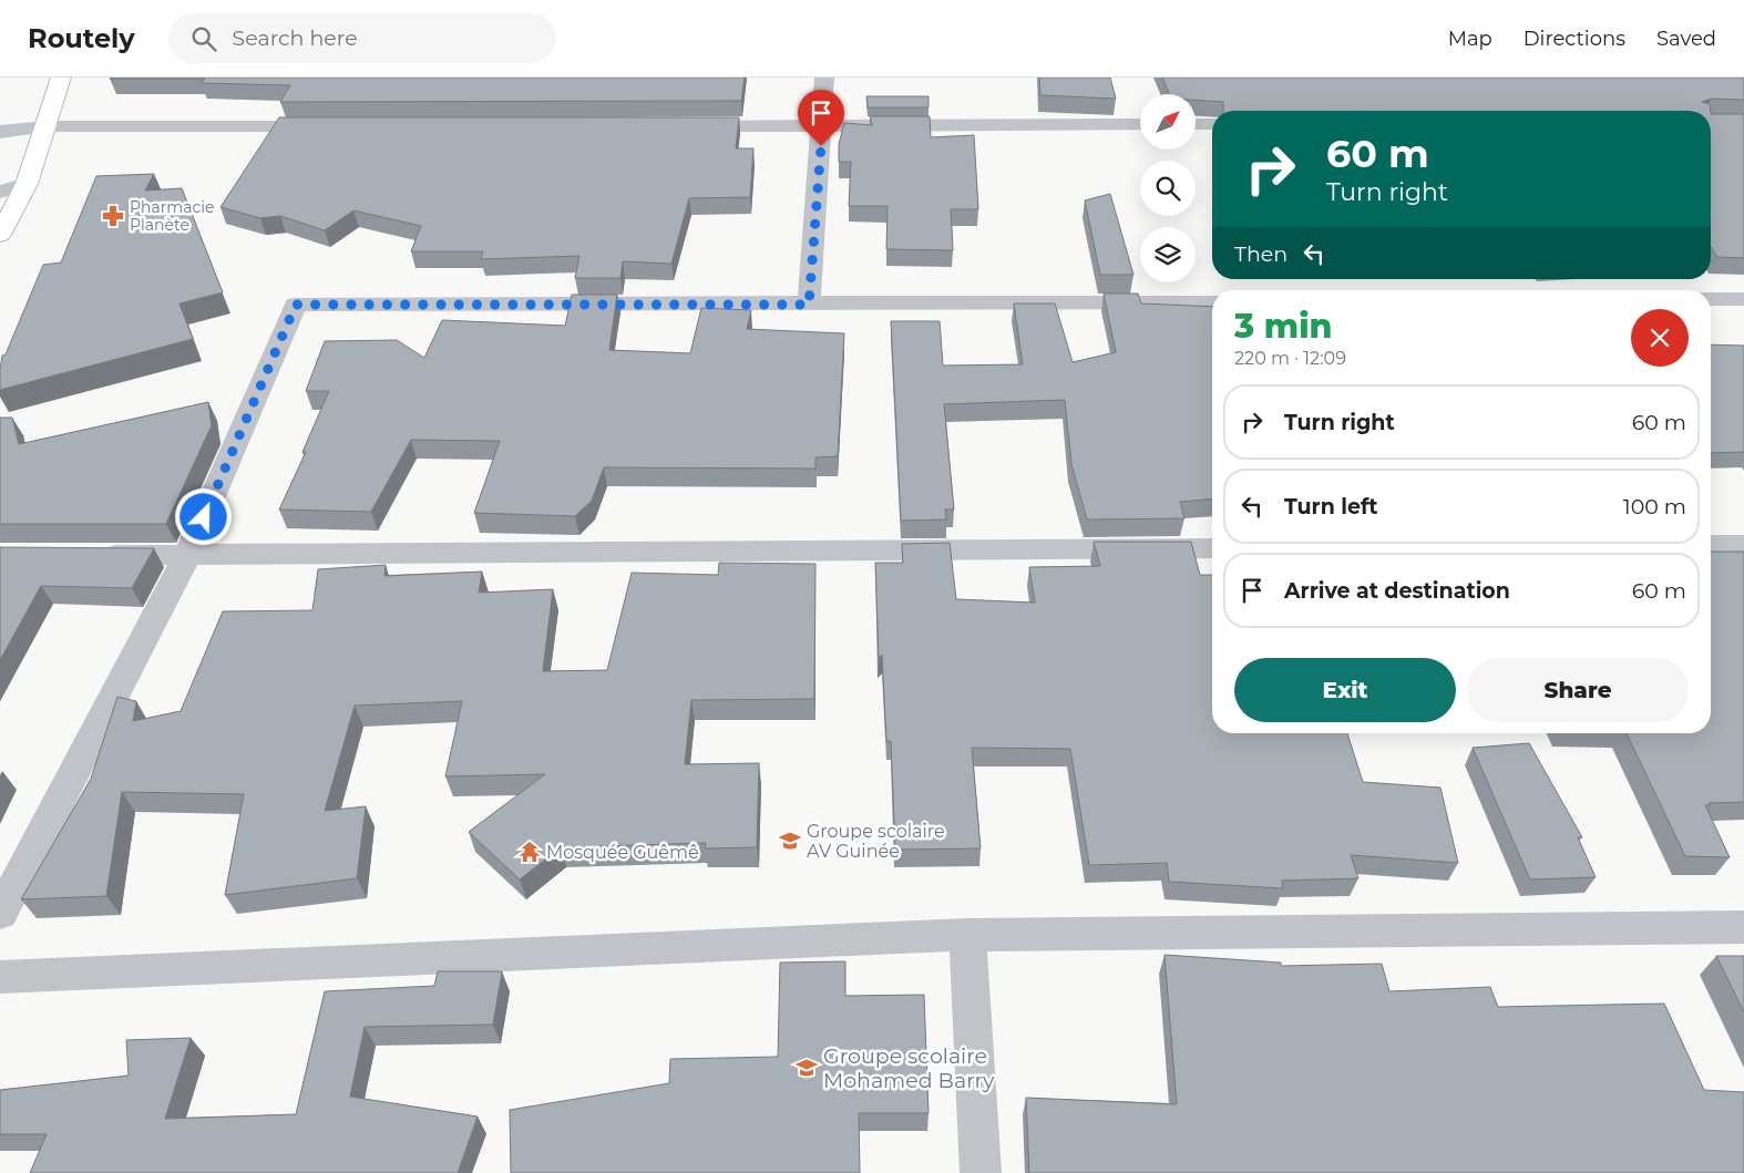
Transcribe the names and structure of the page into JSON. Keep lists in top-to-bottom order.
{
  "places": {
    "pharmacy": ["Pharmacie Planète"],
    "school or university": ["Groupe scolaire AV Guinée", "Groupe scolaire Mohamed Barry"],
    "temple": ["Mosquée Guêmê"]
  },
  "north": "top right",
  "page": {
    "header": "Routely",
    "search": "Search here",
    "nav": ["Map", "Directions", "Saved"],
    "turn": ["60 m", "Turn right"],
    "then": "Then",
    "heading": ["3 min", "220 m · 12:09"],
    "list": [
      {
        "name": "Turn right",
        "value": "60 m"
      },
      {
        "name": "Turn left",
        "value": "100 m"
      },
      {
        "name": "Arrive at destination",
        "value": "60 m"
      }
    ],
    "buttons": ["Exit", "Share"]
  }
}
